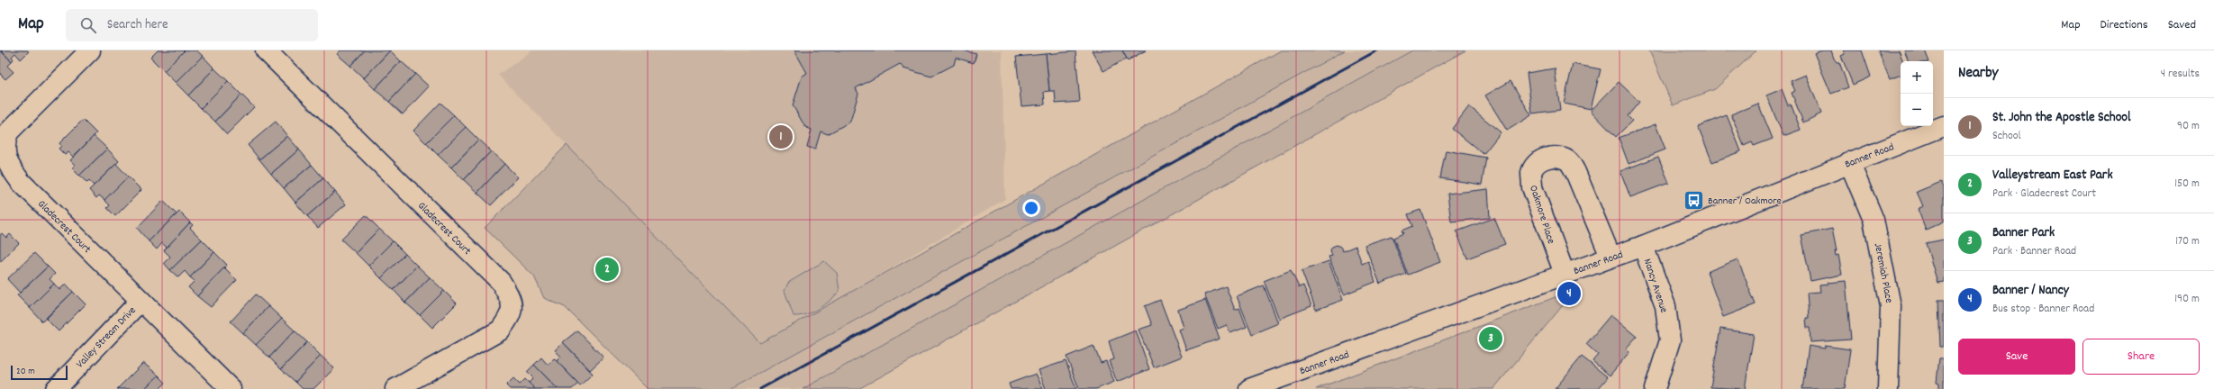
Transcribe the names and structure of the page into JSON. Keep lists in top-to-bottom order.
{
  "streets": {
    "street": [
      "Banner Road",
      "Oakmore Place",
      "Gladecrest Court",
      "Jeremiah Place",
      "Nancy Avenue",
      "Valley Stream Drive"
    ]
  },
  "crossings": [
    ["Banner Road", "Oakmore Place"],
    ["Banner Road", "Jeremiah Place"],
    ["Banner Road", "Nancy Avenue"],
    ["Gladecrest Court", "Valley Stream Drive"]
  ],
  "places": {
    "bus stop": ["Banner / Oakmore"]
  },
  "scale_bar": "20 m",
  "page": {
    "header": "Map",
    "search": "Search here",
    "nav": ["Map", "Directions", "Saved"],
    "heading": ["Nearby", "4 results"],
    "map_buttons": ["+", "−"],
    "list": [
      {
        "mark": "1",
        "name": "St. John the Apostle School",
        "note": "School",
        "value": "90 m"
      },
      {
        "mark": "2",
        "name": "Valleystream East Park",
        "note": "Park · Gladecrest Court",
        "value": "150 m"
      },
      {
        "mark": "3",
        "name": "Banner Park",
        "note": "Park · Banner Road",
        "value": "170 m"
      },
      {
        "mark": "4",
        "name": "Banner / Nancy",
        "note": "Bus stop · Banner Road",
        "value": "190 m"
      }
    ],
    "pins": [
      "1",
      "2",
      "4",
      "3"
    ],
    "buttons": ["Save", "Share"],
    "scale": "20 m"
  }
}
